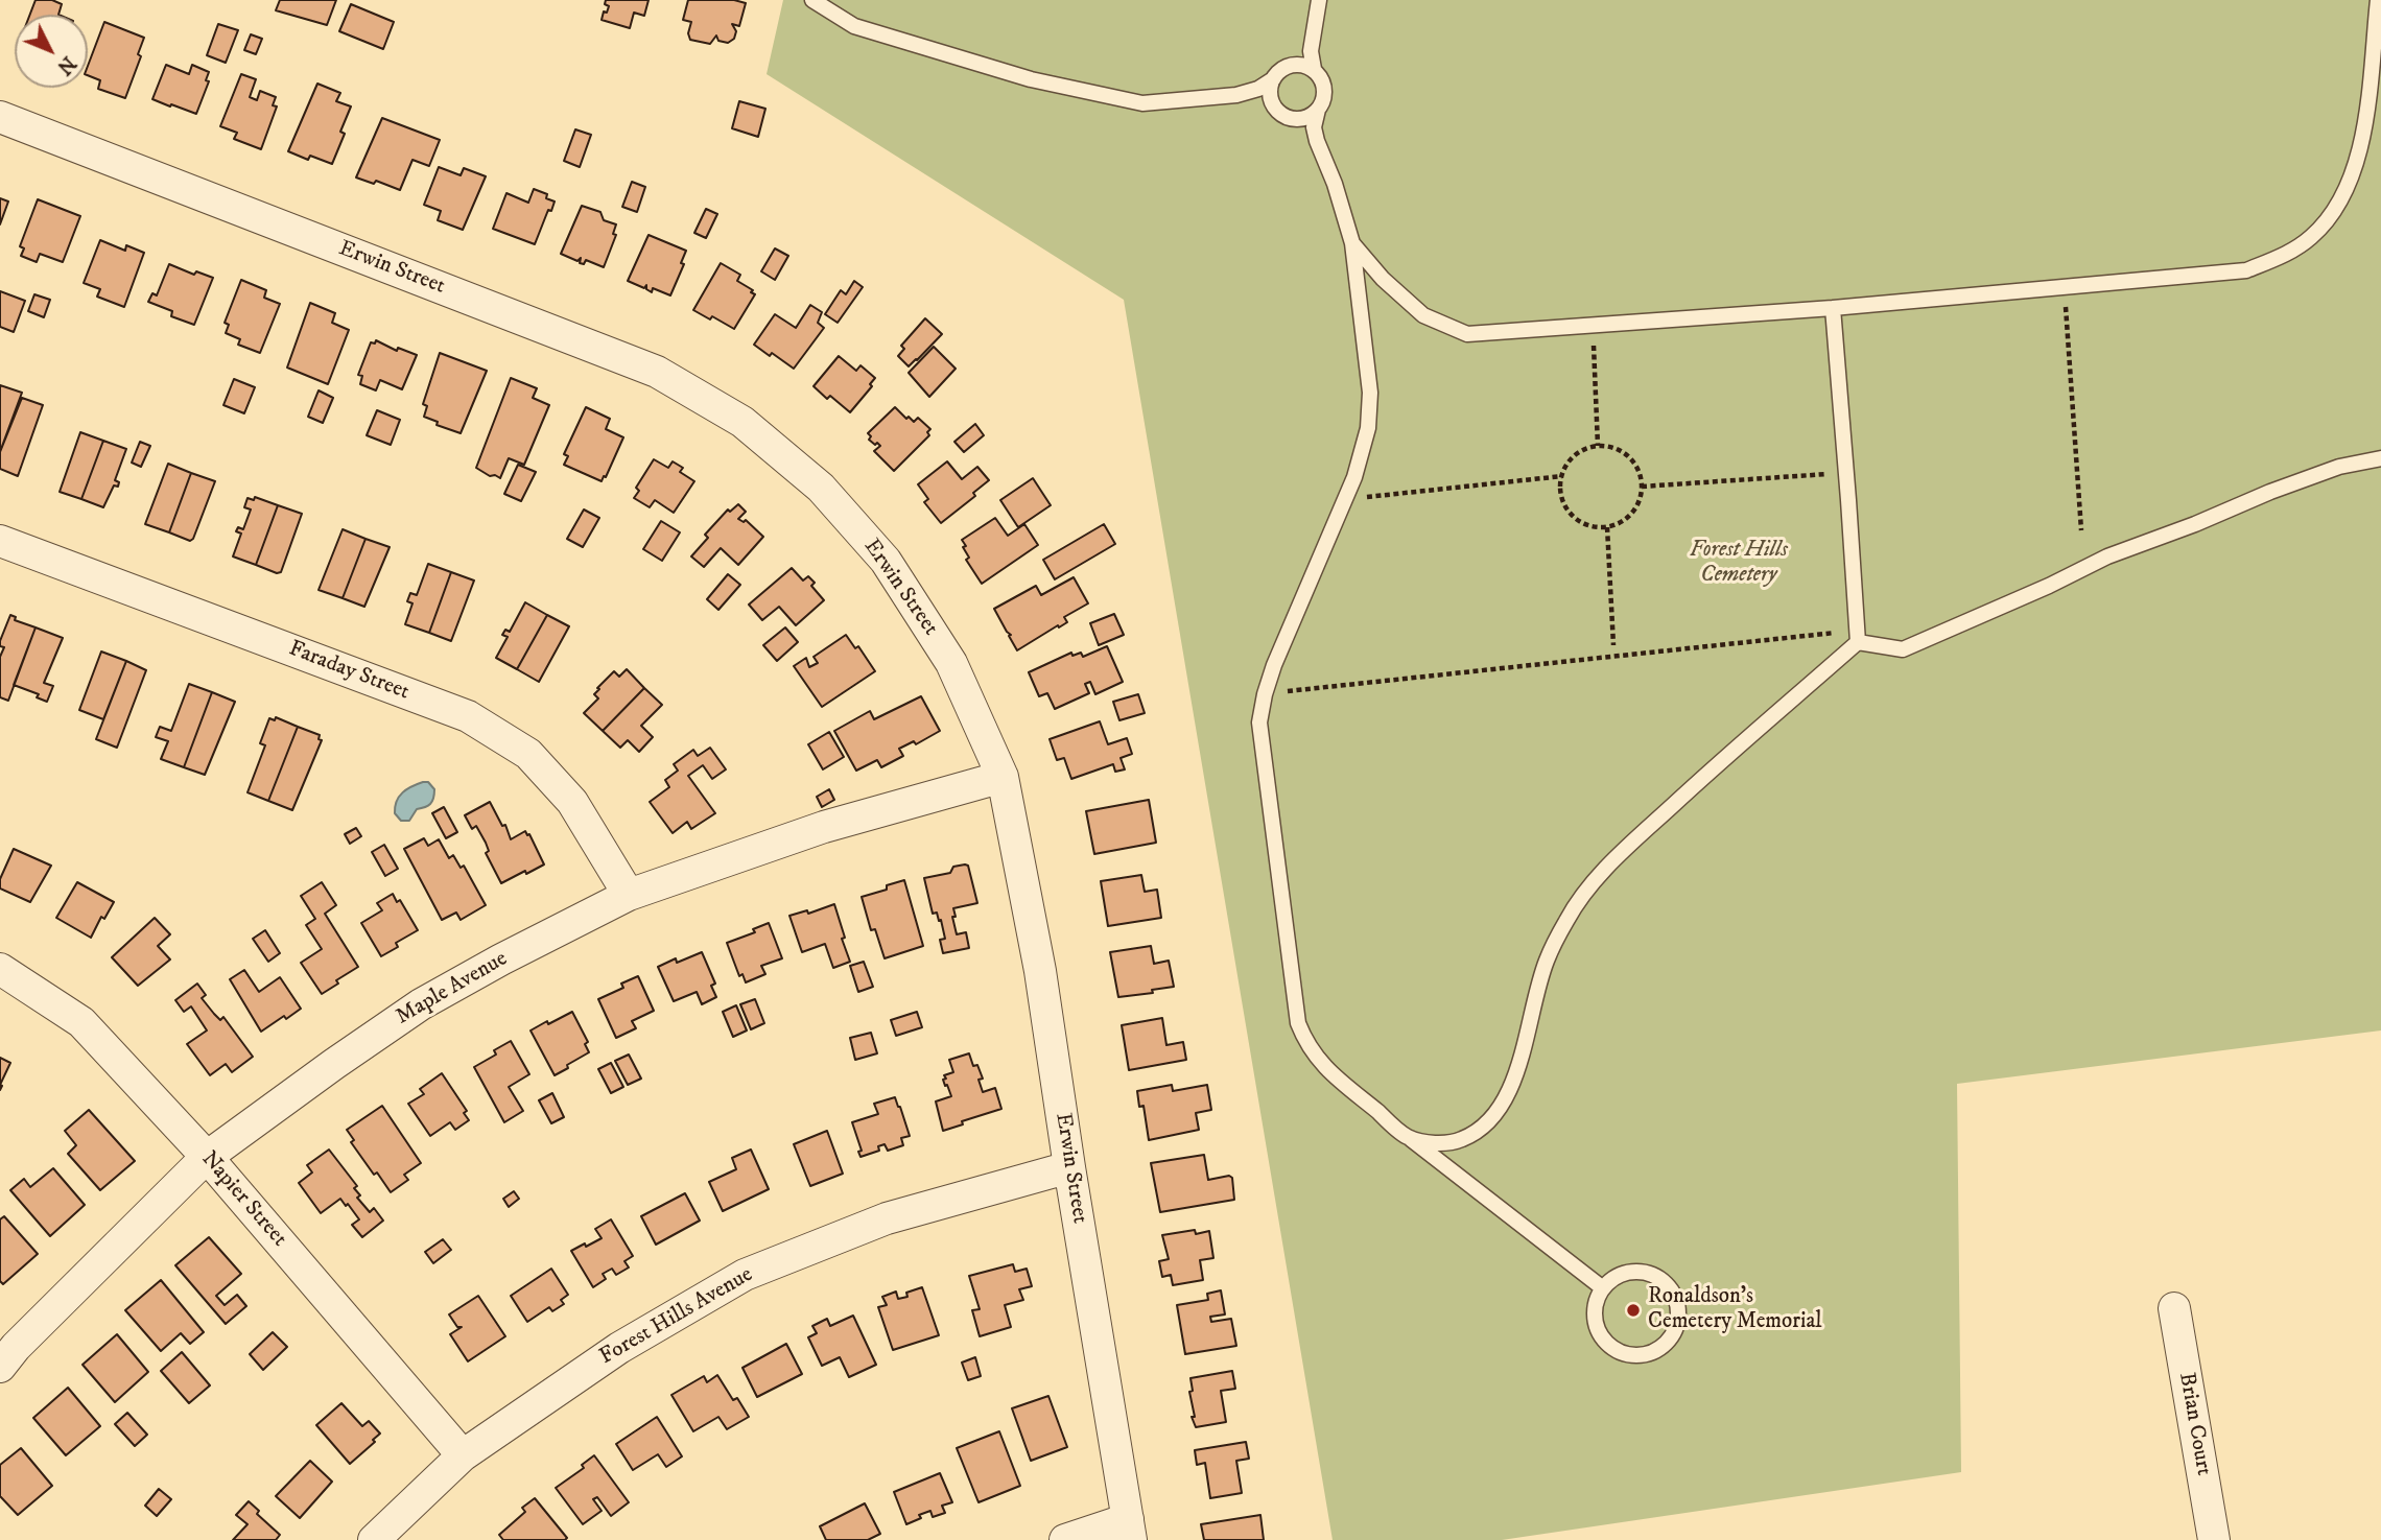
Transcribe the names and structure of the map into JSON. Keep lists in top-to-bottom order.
{
  "streets": {
    "street": [
      "Erwin Street",
      "Faraday Street",
      "Maple Avenue",
      "Napier Street",
      "Forest Hills Avenue",
      "Brian Court"
    ]
  },
  "crossings": [
    ["Erwin Street", "Maple Avenue"],
    ["Erwin Street", "Forest Hills Avenue"],
    ["Faraday Street", "Maple Avenue"],
    ["Maple Avenue", "Napier Street"],
    ["Napier Street", "Forest Hills Avenue"]
  ],
  "parks": ["Forest Hills Cemetery"],
  "places": ["Ronaldson's Cemetery Memorial"],
  "north": "bottom right"
}
